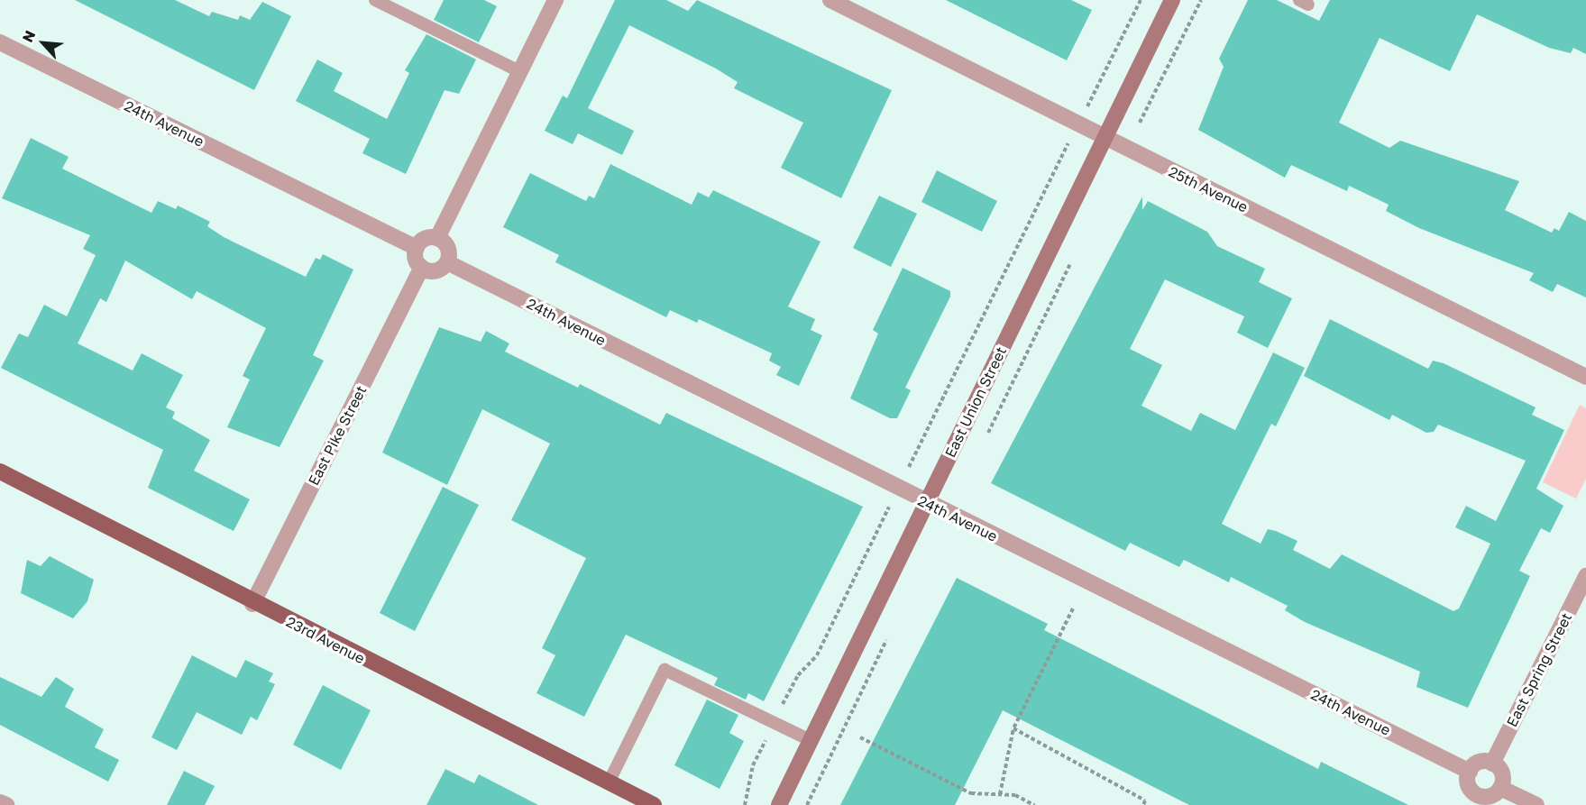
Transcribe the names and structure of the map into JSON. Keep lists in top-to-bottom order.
{
  "streets": {
    "main road": ["East Union Street", "23rd Avenue"],
    "street": [
      "24th Avenue",
      "25th Avenue",
      "East Pike Street",
      "East Spring Street"
    ]
  },
  "crossings": [
    ["24th Avenue", "East Union Street"],
    ["24th Avenue", "East Pike Street"],
    ["24th Avenue", "East Spring Street"],
    ["25th Avenue", "East Union Street"],
    ["East Pike Street", "23rd Avenue"]
  ],
  "north": "top left"
}
